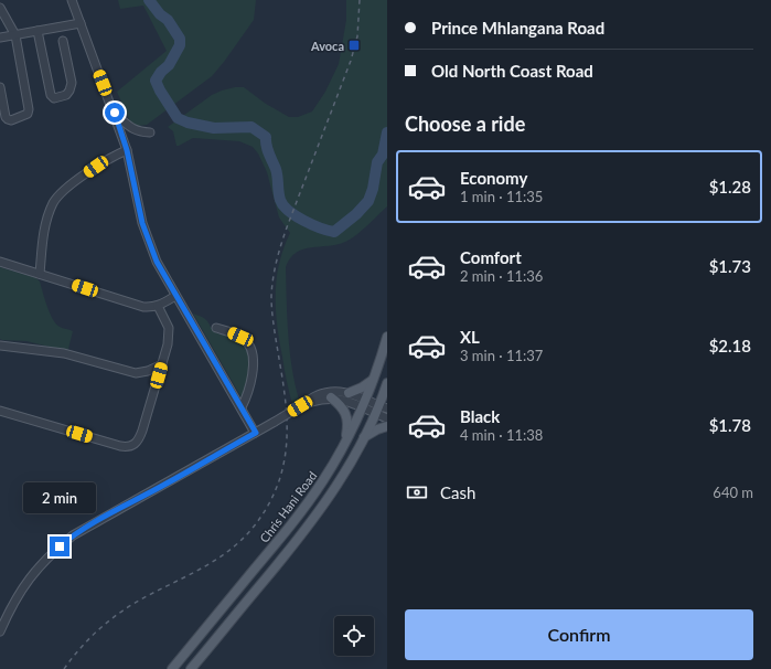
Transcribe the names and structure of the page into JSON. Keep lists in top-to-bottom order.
{
  "streets": {
    "main road": ["Chris Hani Road"]
  },
  "places": {
    "transit": ["Avoca"]
  },
  "page": {
    "banner": ["Prince Mhlangana Road", "Old North Coast Road"],
    "heading": "Choose a ride",
    "list": [
      {
        "name": "Economy",
        "note": "1 min · 11:35",
        "value": "$1.28"
      },
      {
        "name": "Comfort",
        "note": "2 min · 11:36",
        "value": "$1.73"
      },
      {
        "name": "XL",
        "note": "3 min · 11:37",
        "value": "$2.18"
      },
      {
        "name": "Black",
        "note": "4 min · 11:38",
        "value": "$1.78"
      }
    ],
    "pay": ["Cash", "640 m"],
    "bubble": "2 min",
    "buttons": "Confirm"
  }
}
